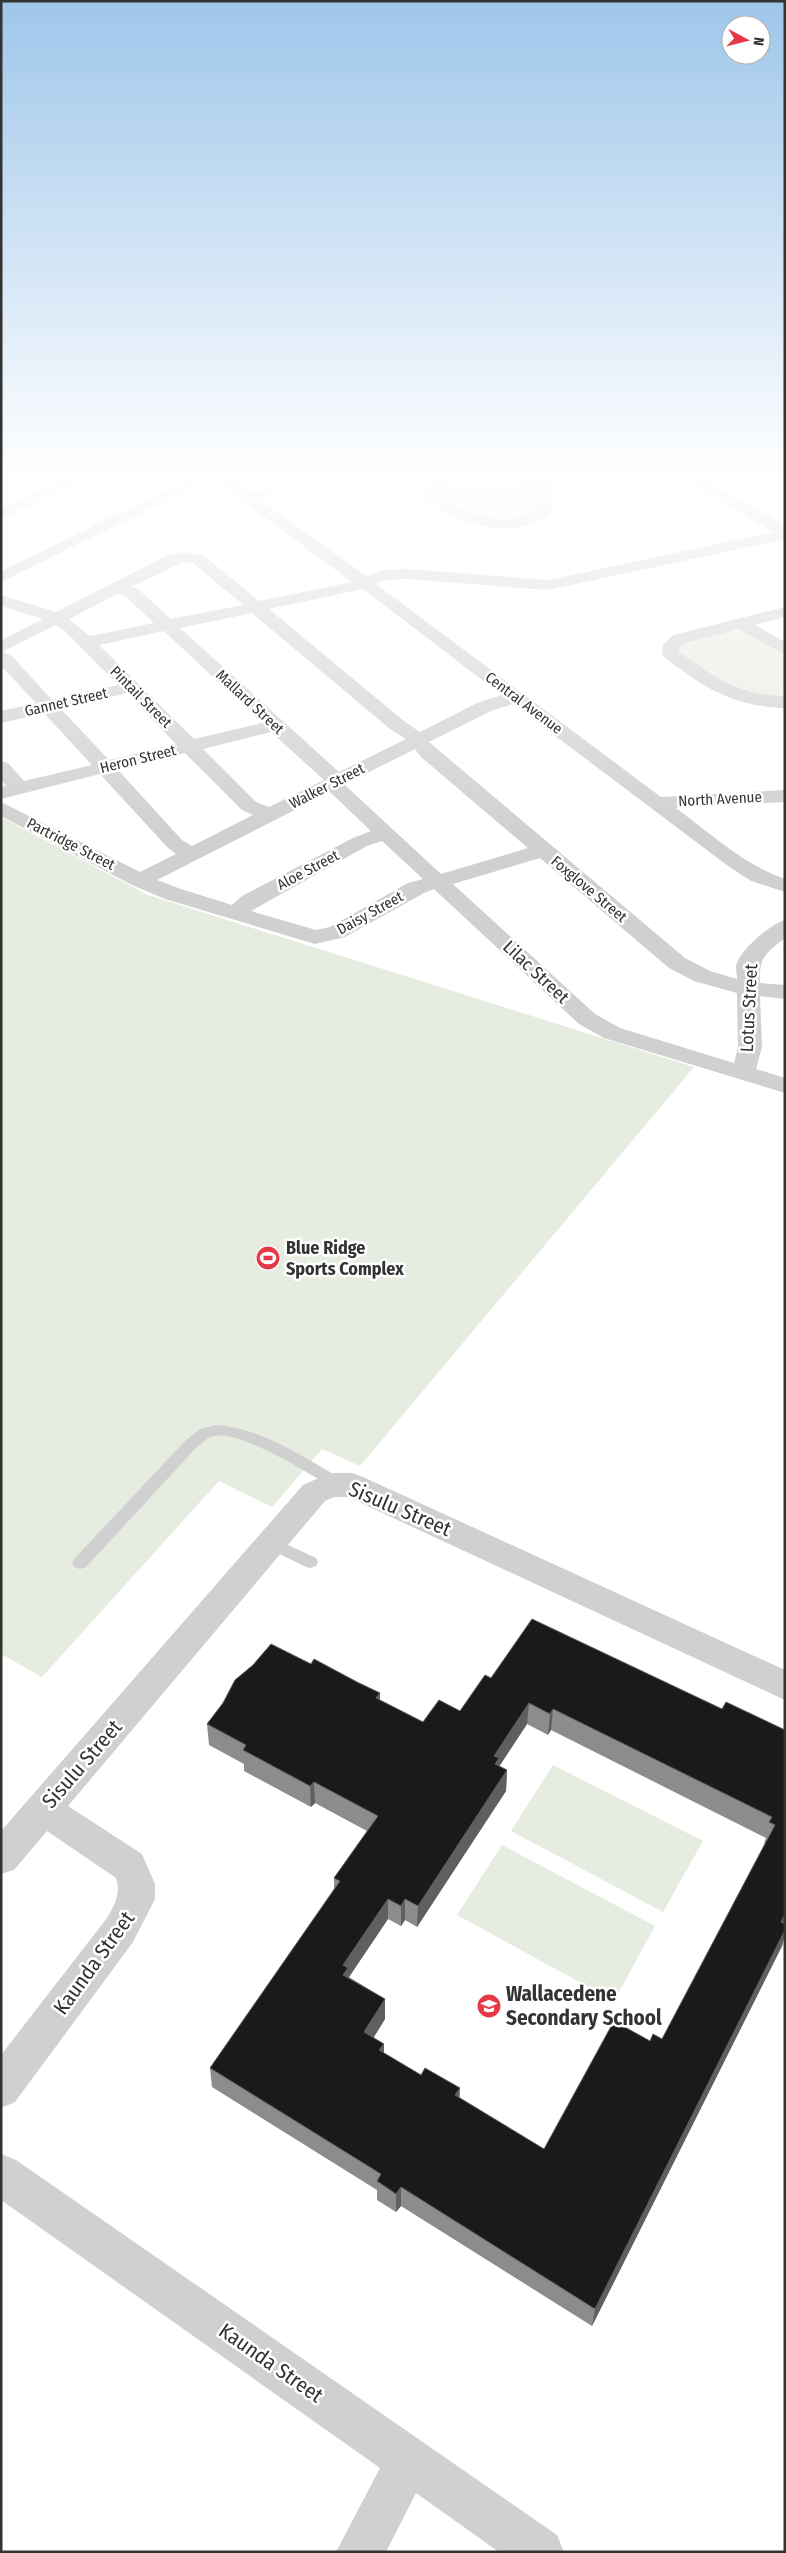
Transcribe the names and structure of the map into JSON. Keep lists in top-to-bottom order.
{
  "streets": {
    "street": [
      "Pintail Street",
      "Gannet Street",
      "Mallard Street",
      "Central Avenue",
      "Heron Street",
      "Walker Street",
      "North Avenue",
      "Partridge Street",
      "Aloe Street",
      "Foxglove Street",
      "Daisy Street",
      "Lilac Street",
      "Lotus Street",
      "Sisulu Street",
      "Kaunda Street"
    ]
  },
  "crossings": [
    ["Pintail Street", "Gannet Street"],
    ["Pintail Street", "Heron Street"],
    ["Pintail Street", "Walker Street"],
    ["Mallard Street", "Heron Street"],
    ["Mallard Street", "Walker Street"],
    ["Mallard Street", "Lilac Street"],
    ["Central Avenue", "Walker Street"],
    ["Central Avenue", "North Avenue"],
    ["Walker Street", "Partridge Street"],
    ["Walker Street", "Foxglove Street"],
    ["Walker Street", "Daisy Street"],
    ["Walker Street", "Lilac Street"],
    ["Partridge Street", "Daisy Street"],
    ["Aloe Street", "Daisy Street"],
    ["Aloe Street", "Lilac Street"],
    ["Foxglove Street", "Daisy Street"],
    ["Foxglove Street", "Lotus Street"],
    ["Daisy Street", "Lilac Street"],
    ["Lilac Street", "Lotus Street"],
    ["Sisulu Street", "Kaunda Street"]
  ],
  "places": {
    "sports": ["Blue Ridge Sports Complex"],
    "school or university": ["Wallacedene Secondary School"]
  },
  "north": "right"
}
